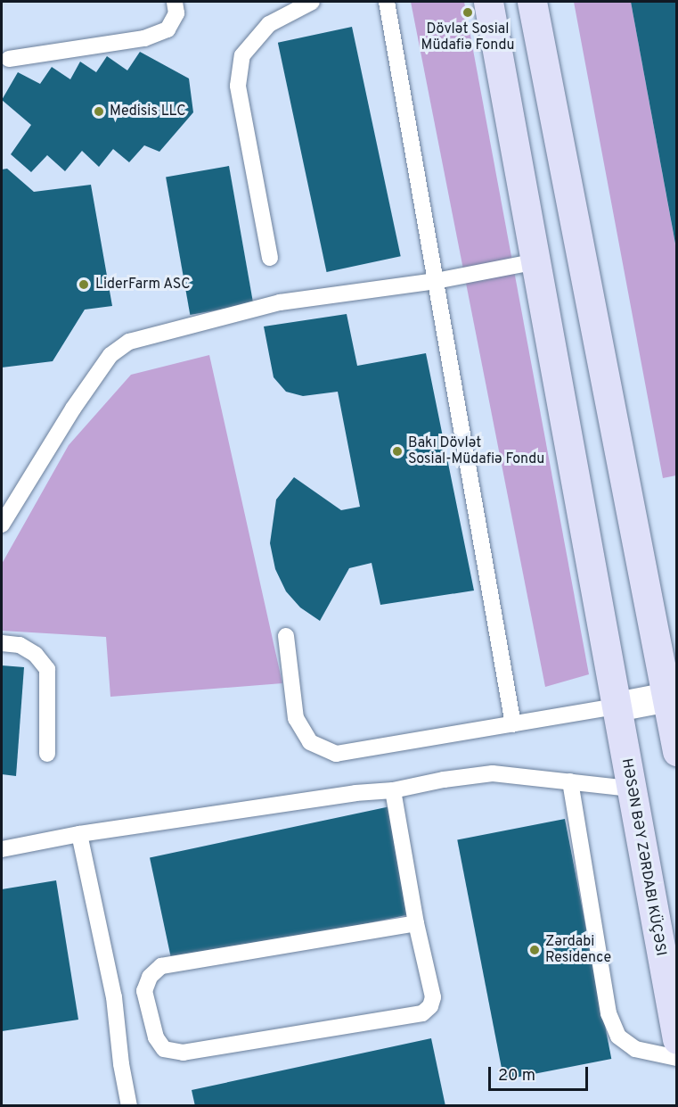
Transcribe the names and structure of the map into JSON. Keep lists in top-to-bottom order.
{
  "streets": {
    "main road": ["HƏSƏN BƏY ZƏRDABI KÜÇƏSI"]
  },
  "places": [
    "Dövlət Sosial Müdafiə Fondu",
    "Medisis LLC",
    "LiderFarm ASC",
    "Bakı Dövlət Sosial-Müdafiə Fondu",
    "Zərdabi Residence"
  ],
  "scale_bar": "20 m"
}
